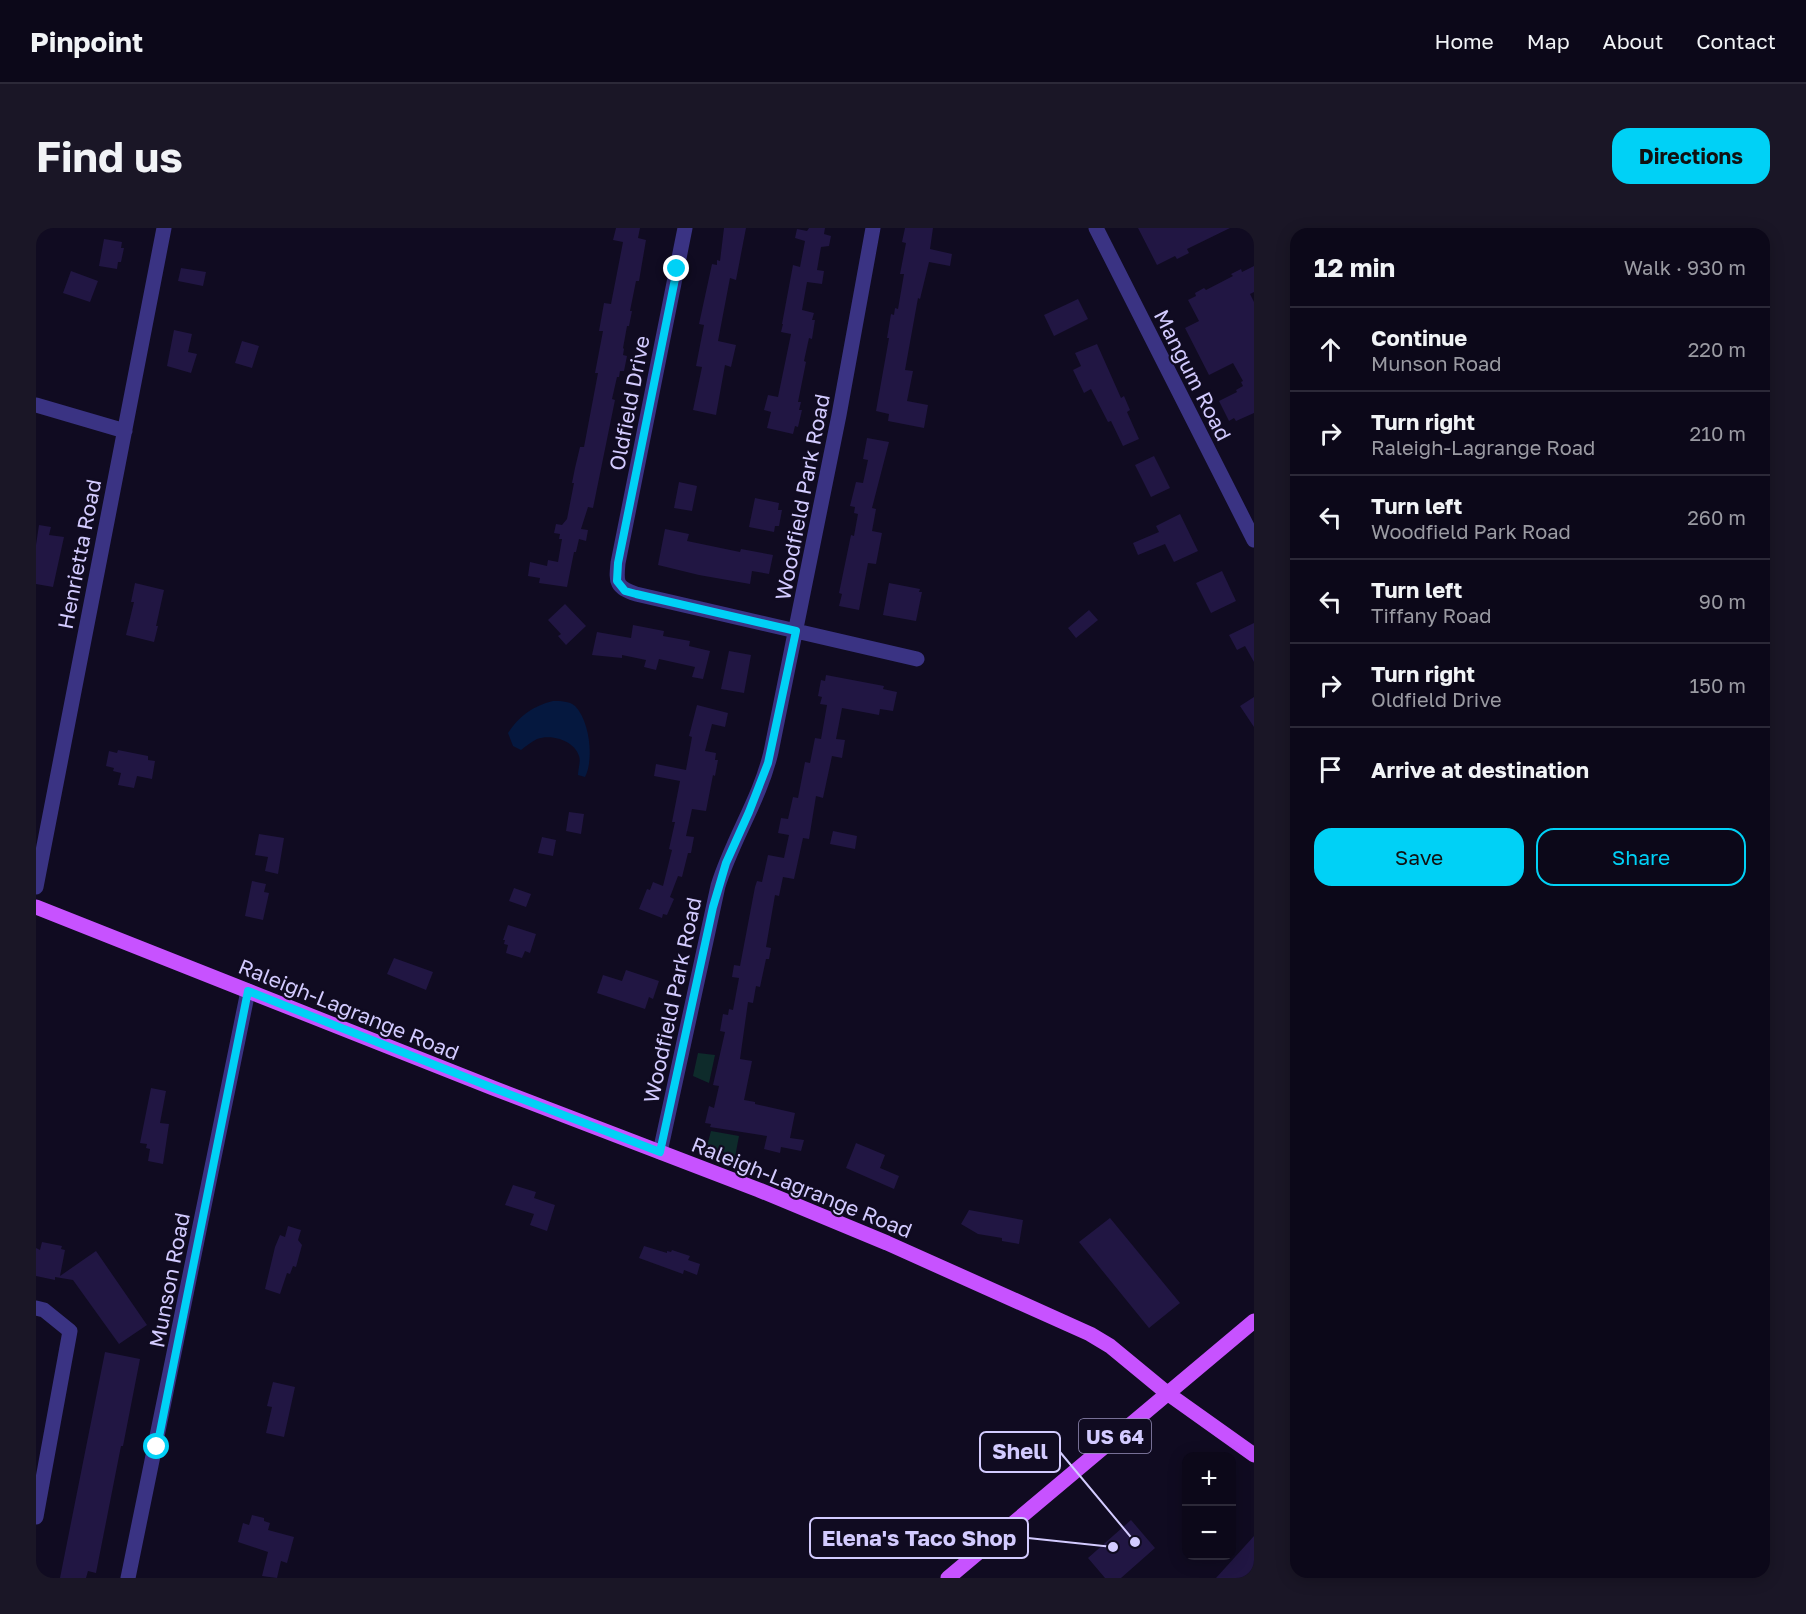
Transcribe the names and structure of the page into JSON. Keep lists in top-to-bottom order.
{
  "streets": {
    "main road": ["Raleigh-Lagrange Road", "US 64"],
    "street": [
      "Mangum Road",
      "Oldfield Drive",
      "Woodfield Park Road",
      "Henrietta Road",
      "Munson Road"
    ]
  },
  "crossings": [
    ["Oldfield Drive", "Woodfield Park Road"],
    ["Woodfield Park Road", "Raleigh-Lagrange Road"],
    ["Raleigh-Lagrange Road", "Munson Road"],
    ["Raleigh-Lagrange Road", "US 64"]
  ],
  "places": ["Shell", "Elena's Taco Shop"],
  "page": {
    "header": "Pinpoint",
    "nav": [
      "Home",
      "Map",
      "About",
      "Contact"
    ],
    "buttons": [
      "Directions",
      ["Save", "Share"]
    ],
    "title": "Find us",
    "heading": ["12 min", "Walk · 930 m"],
    "list": [
      ["Continue", "Munson Road", "220 m"],
      ["Turn right", "Raleigh-Lagrange Road", "210 m"],
      ["Turn left", "Woodfield Park Road", "260 m"],
      ["Turn left", "Tiffany Road", "90 m"],
      ["Turn right", "Oldfield Drive", "150 m"],
      "Arrive at destination"
    ],
    "map_buttons": ["+", "−"]
  }
}
